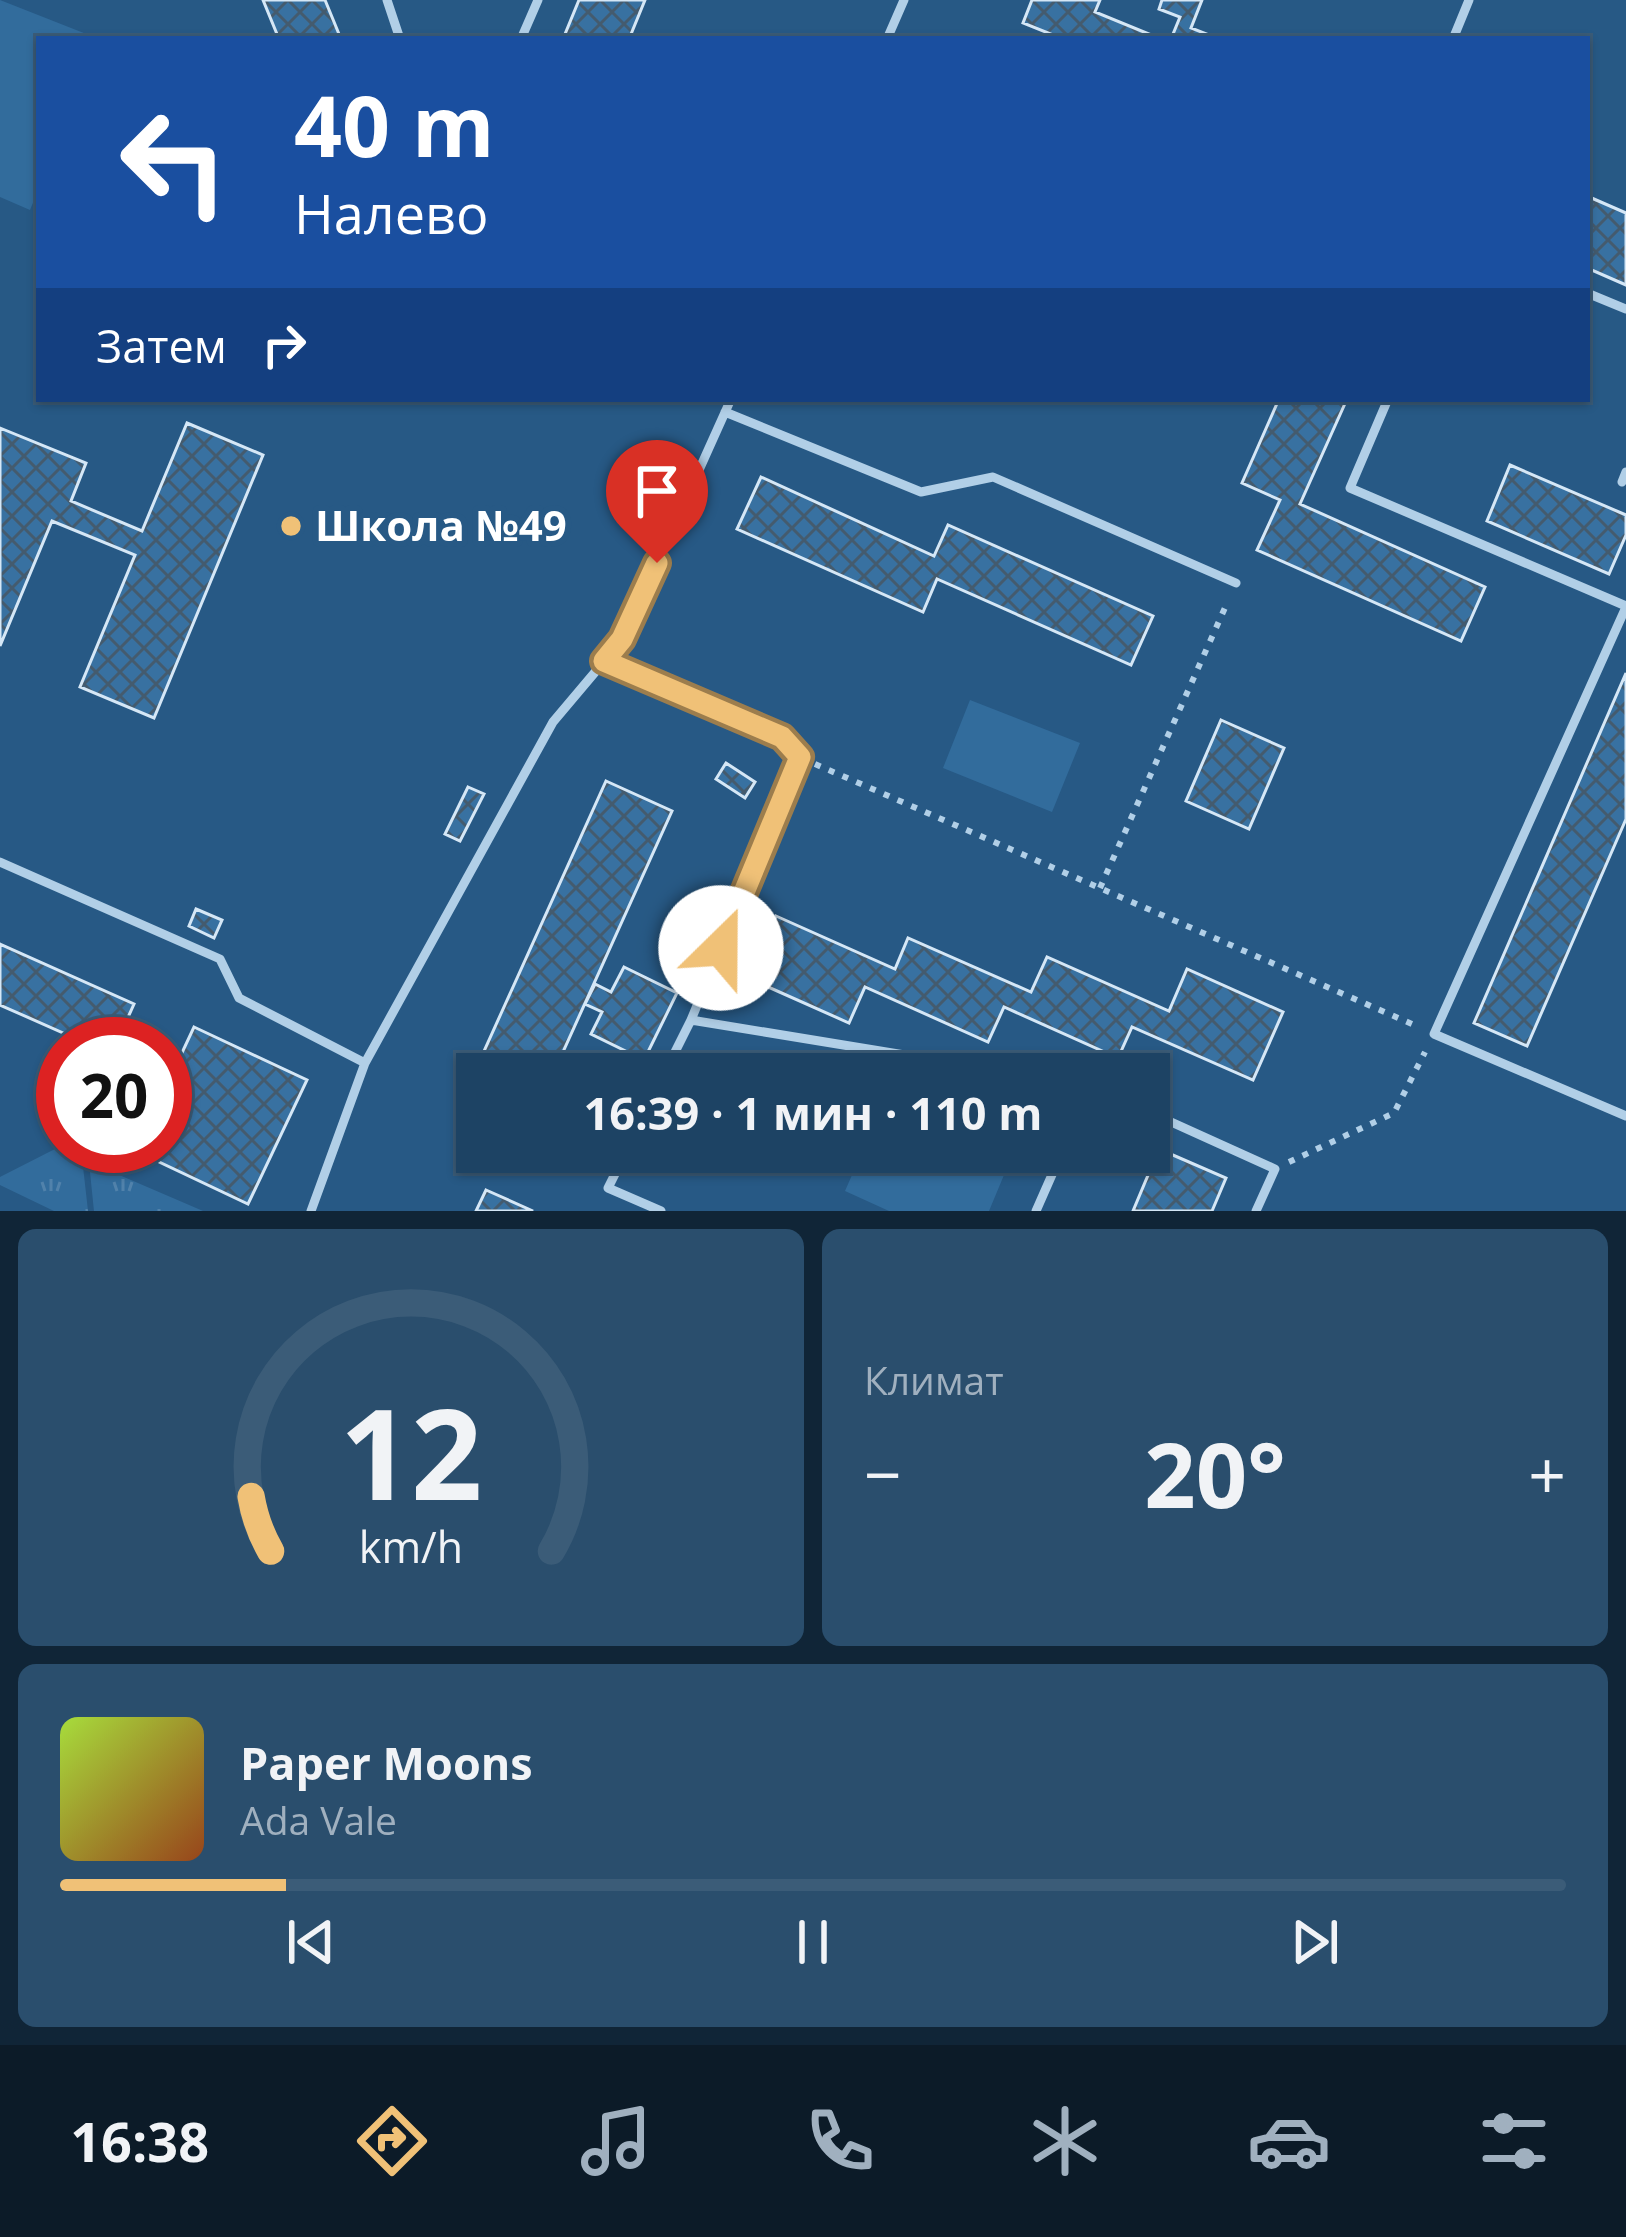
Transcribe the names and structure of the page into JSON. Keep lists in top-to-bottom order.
{
  "places": ["Школа №49"],
  "page": {
    "turn": ["40 m", "Налево"],
    "then": "Затем",
    "limit": "20",
    "trip": "16:39 · 1 мин · 110 m",
    "tile": "Климат",
    "heat": ["−", "20°", "+"],
    "song": ["Paper Moons", "Ada Vale"],
    "tabs": "16:38",
    "gauge": ["12", "km/h"]
  }
}
